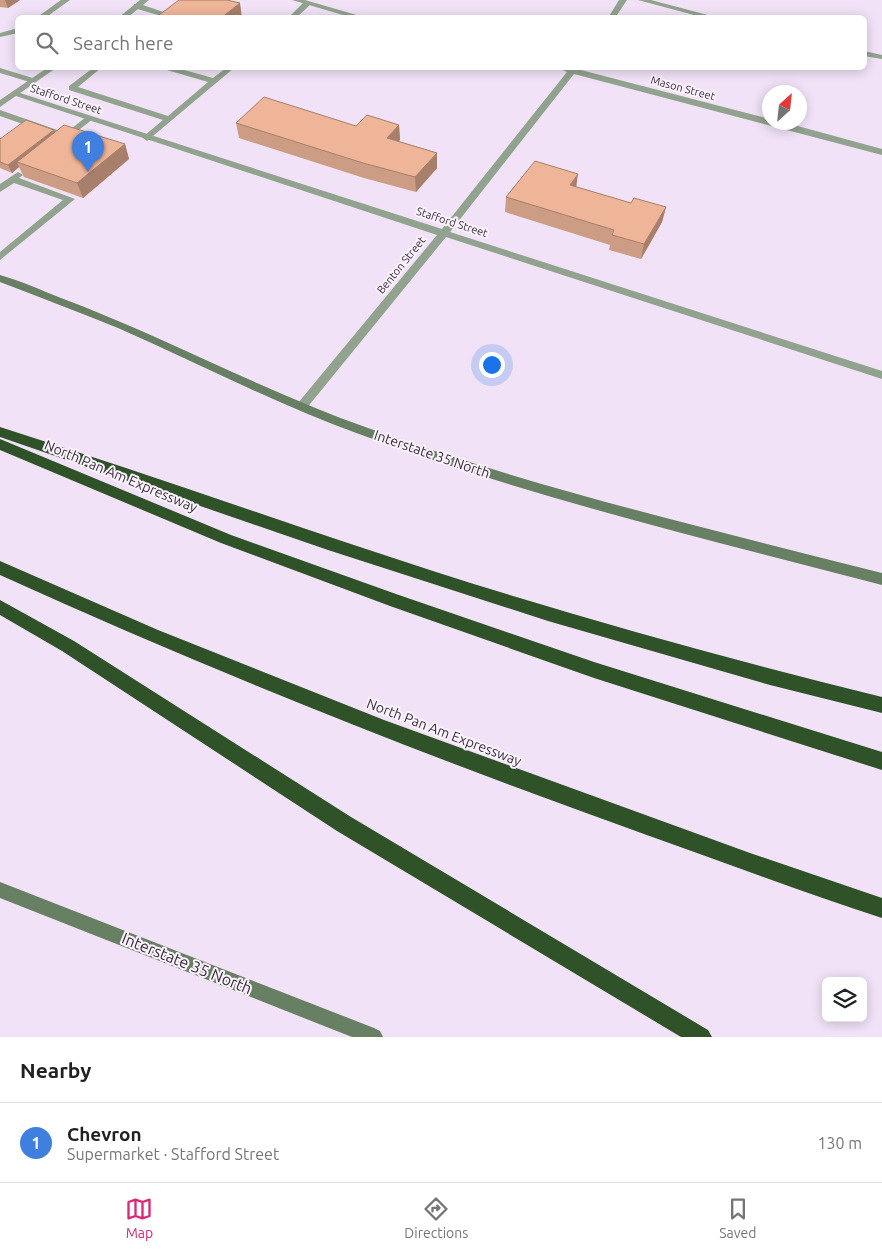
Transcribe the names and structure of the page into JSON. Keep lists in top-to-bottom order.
{
  "streets": {
    "highway": ["North Pan Am Expressway"],
    "main road": ["Interstate 35 North"],
    "street": ["Mason Street", "Stafford Street", "Benton Street"]
  },
  "crossings": [
    ["Stafford Street", "Benton Street"],
    ["Benton Street", "Interstate 35 North"]
  ],
  "north": "top right",
  "page": {
    "search": "Search here",
    "pins": "1",
    "heading": "Nearby",
    "list": [
      {
        "mark": "1",
        "name": "Chevron",
        "note": "Supermarket · Stafford Street",
        "value": "130 m"
      }
    ],
    "nav": ["Map", "Directions", "Saved"]
  }
}
